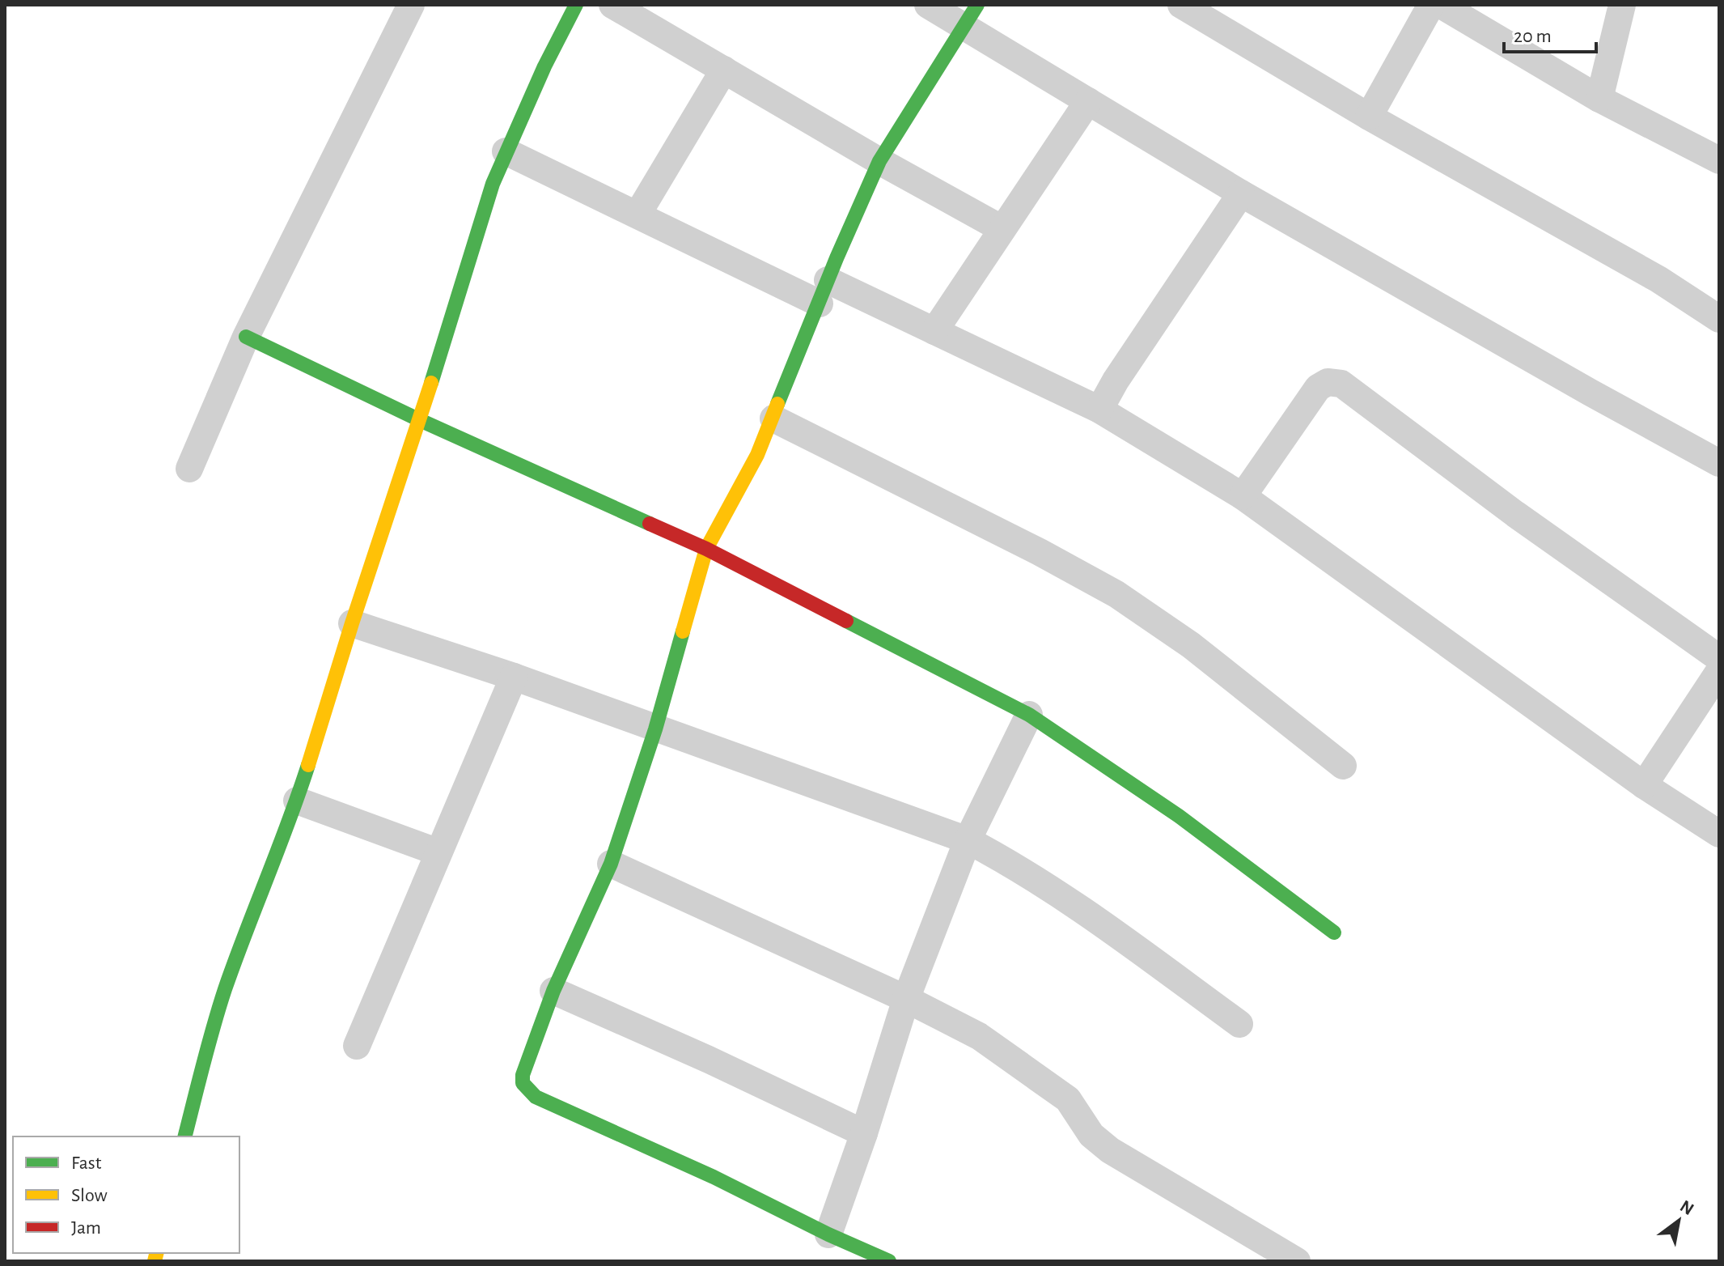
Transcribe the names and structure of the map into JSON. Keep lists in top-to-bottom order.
{
  "legend": ["Fast", "Slow", "Jam"],
  "scale_bar": "20 m",
  "north": "top right"
}
